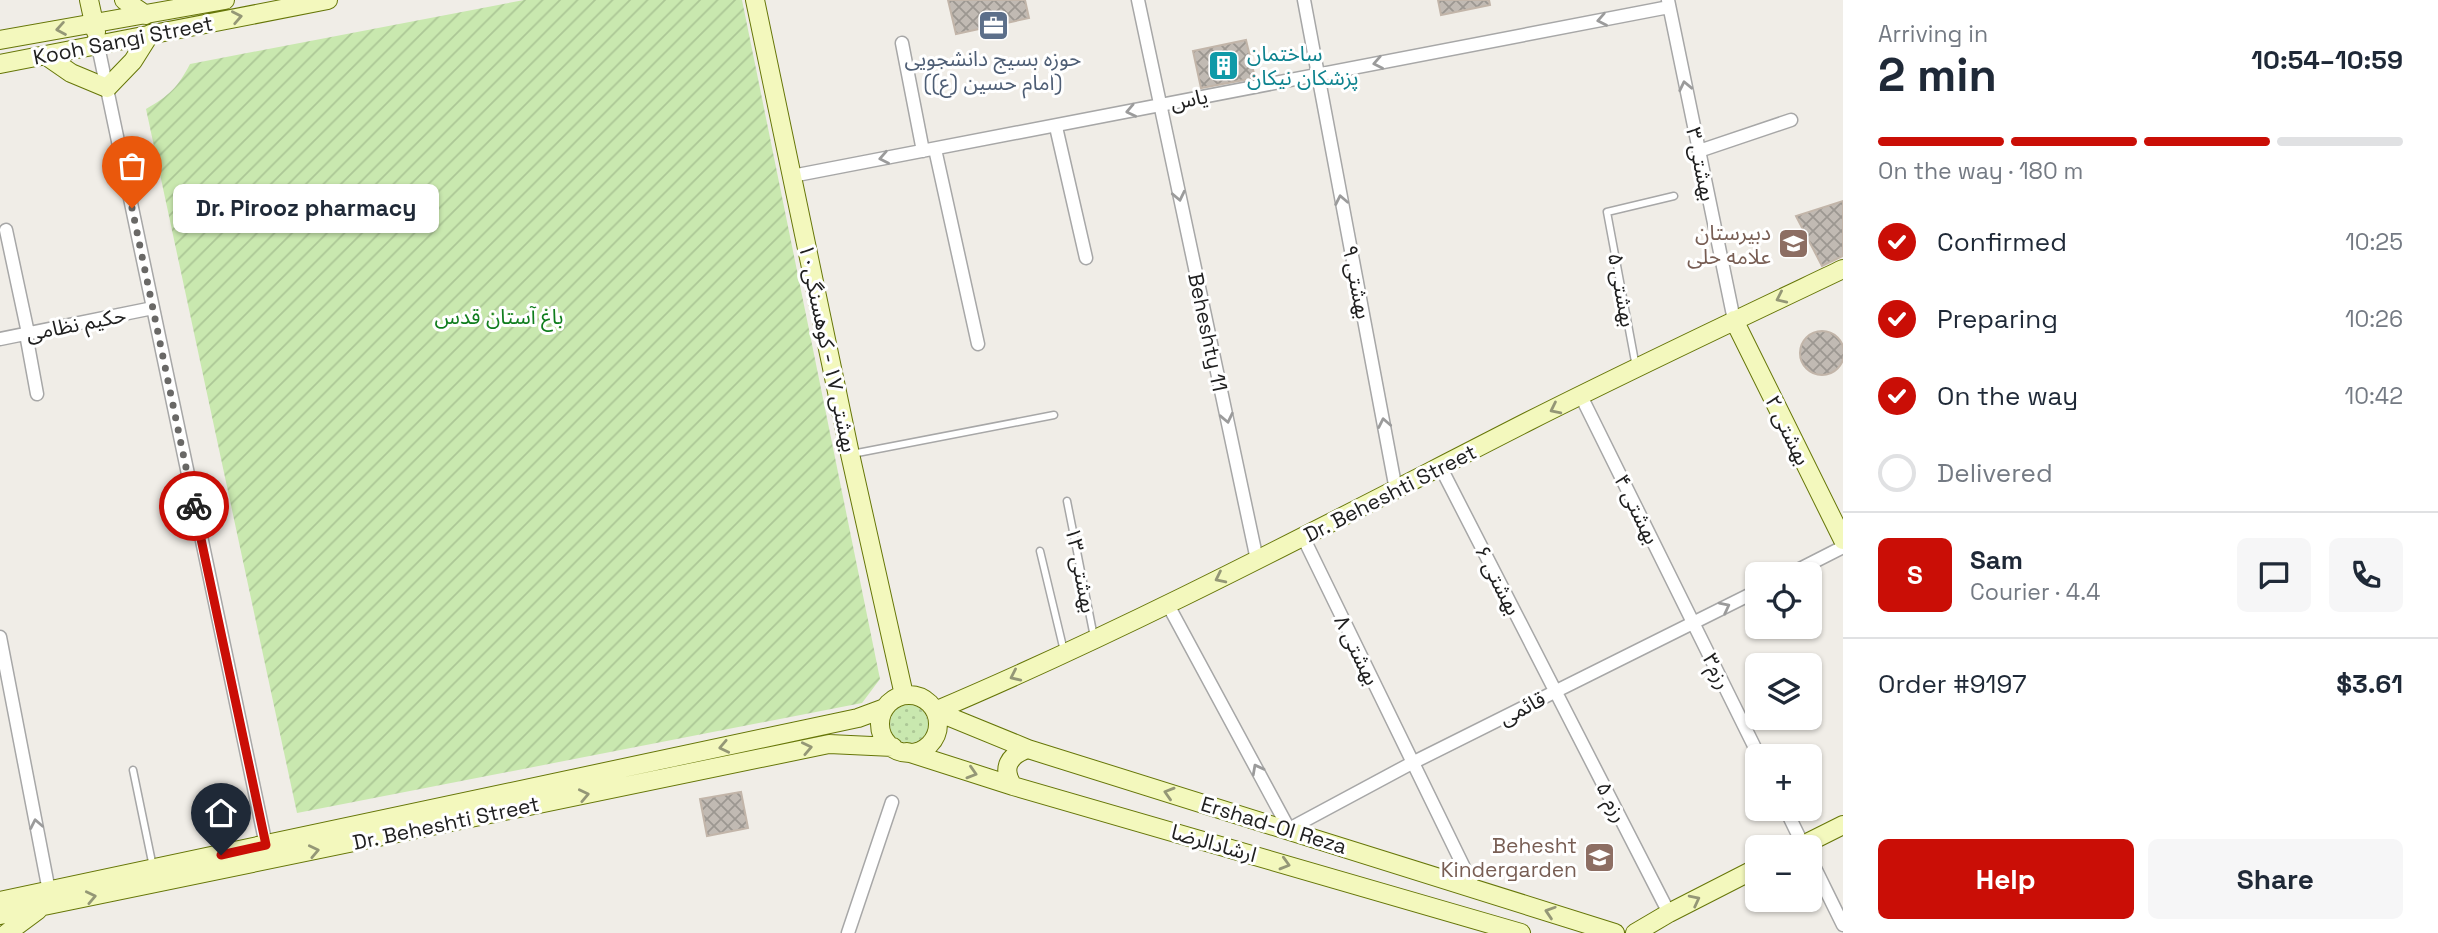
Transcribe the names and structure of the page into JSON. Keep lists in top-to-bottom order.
{
  "streets": {
    "street": [
      "Kooh Sangi Street",
      "یاس",
      "بهشتی ۳",
      "بهشتی ۹",
      "حکیم نظامی",
      "Beheshty 11",
      "بهشتی ۱۷ - کوهسنگی۱۰",
      "بهشتی ۲",
      "Dr. Beheshti Street",
      "بهشتی ۴",
      "بهشتی ۶",
      "بهشتی ۸",
      "رزم۳",
      "قائمی",
      "رزم ۵",
      "Ershad-Ol Reza",
      "ارشادالرضا"
    ],
    "lane": ["بهشتی ۵", "بهشتی ۱۳"]
  },
  "crossings": [
    ["یاس", "بهشتی ۳"],
    ["یاس", "بهشتی ۹"],
    ["یاس", "Beheshty 11"],
    ["یاس", "بهشتی ۱۷ - کوهسنگی۱۰"],
    ["بهشتی ۳", "بهشتی ۲"],
    ["بهشتی ۳", "Dr. Beheshti Street"],
    ["بهشتی ۹", "Dr. Beheshti Street"],
    ["بهشتی ۵", "Dr. Beheshti Street"],
    ["Beheshty 11", "Dr. Beheshti Street"],
    ["بهشتی ۱۷ - کوهسنگی۱۰", "Dr. Beheshti Street"],
    ["بهشتی ۱۷ - کوهسنگی۱۰", "Ershad-Ol Reza"],
    ["بهشتی ۱۷ - کوهسنگی۱۰", "ارشادالرضا"],
    ["بهشتی ۲", "Dr. Beheshti Street"],
    ["Dr. Beheshti Street", "بهشتی ۴"],
    ["Dr. Beheshti Street", "بهشتی ۱۳"],
    ["Dr. Beheshti Street", "بهشتی ۶"],
    ["Dr. Beheshti Street", "بهشتی ۸"],
    ["Dr. Beheshti Street", "Ershad-Ol Reza"],
    ["Dr. Beheshti Street", "ارشادالرضا"],
    ["بهشتی ۴", "رزم۳"],
    ["بهشتی ۴", "قائمی"],
    ["بهشتی ۶", "قائمی"],
    ["بهشتی ۶", "رزم ۵"],
    ["بهشتی ۸", "قائمی"],
    ["بهشتی ۸", "Ershad-Ol Reza"],
    ["رزم۳", "قائمی"],
    ["قائمی", "رزم ۵"],
    ["قائمی", "Ershad-Ol Reza"],
    ["Ershad-Ol Reza", "ارشادالرضا"]
  ],
  "one_way": [
    "یاس",
    "بهشتی ۳",
    "بهشتی ۹",
    "Beheshty 11",
    "Ershad-Ol Reza",
    "ارشادالرضا"
  ],
  "parks": ["باغ آستان قدس"],
  "places": {
    "office": ["حوزه بسیج دانشجویی (امام حسین (ع))"],
    "building": ["ساختمان پزشکان نیکان"],
    "other": ["Dr. Pirooz pharmacy"],
    "school or university": ["دبیرستان علامه حلی", "Behesht Kindergarden"]
  },
  "page": {
    "heading": ["2 min", "Arriving in", "10:54–10:59"],
    "panel": [
      "Sam",
      "Courier · 4.4",
      "Order #9197",
      "$3.61"
    ],
    "bar": "On the way · 180 m",
    "bubble": "Dr. Pirooz pharmacy",
    "list": [
      ["Confirmed", "10:25"],
      ["Preparing", "10:26"],
      ["On the way", "10:42"],
      "Delivered"
    ],
    "round": "S",
    "map_buttons": ["+", "−"],
    "buttons": ["Help", "Share"]
  }
}
